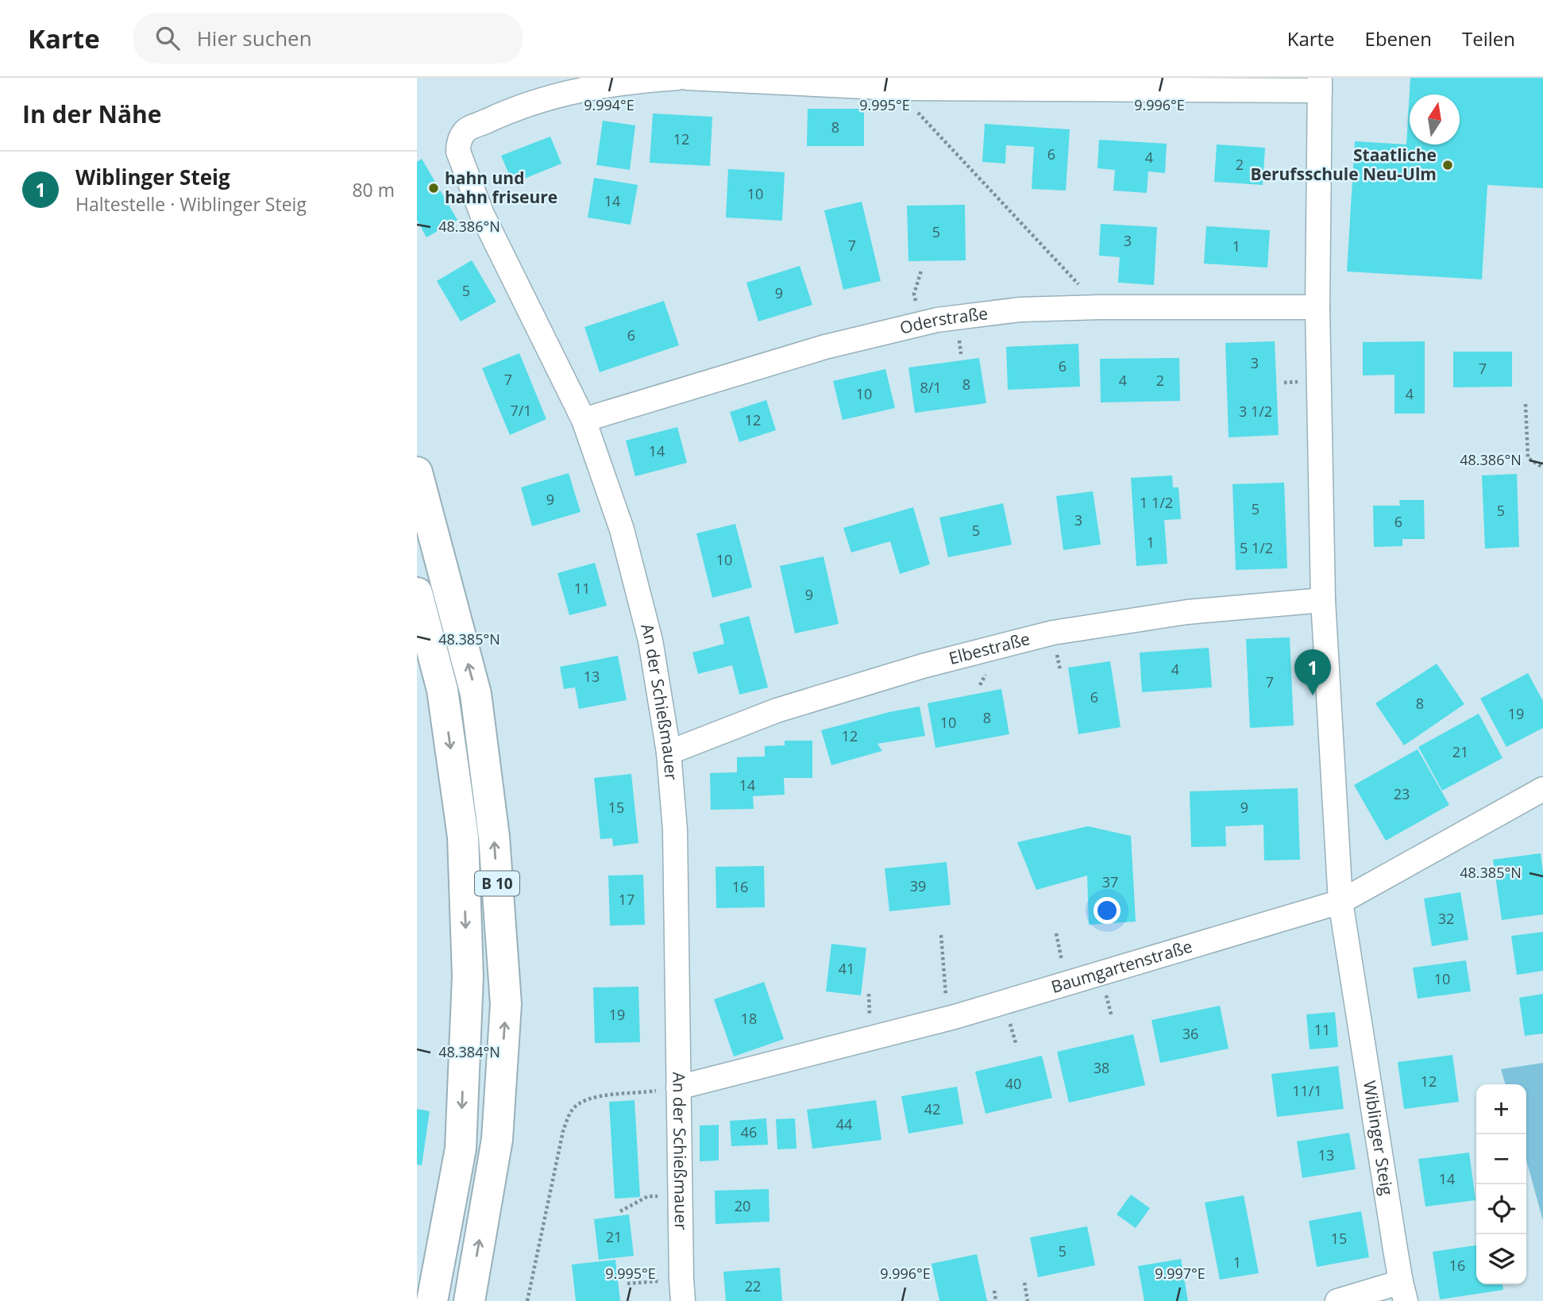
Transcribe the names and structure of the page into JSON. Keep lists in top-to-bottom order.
{
  "streets": {
    "highway": ["B 10"],
    "street": [
      "Oderstraße",
      "Elbestraße",
      "An der Schießmauer",
      "Baumgartenstraße",
      "Wiblinger Steig"
    ]
  },
  "crossings": [
    ["Oderstraße", "An der Schießmauer"],
    ["Oderstraße", "Wiblinger Steig"],
    ["Elbestraße", "An der Schießmauer"],
    ["Elbestraße", "Wiblinger Steig"],
    ["An der Schießmauer", "Baumgartenstraße"],
    ["Baumgartenstraße", "Wiblinger Steig"]
  ],
  "places": ["Staatliche Berufsschule Neu-Ulm", "hahn und hahn friseure"],
  "house_numbers": [
    "8",
    "12",
    "6",
    "4",
    "2",
    "10",
    "14",
    "5",
    "3",
    "7",
    "1",
    "5",
    "9",
    "6",
    "3",
    "6",
    "7",
    "7",
    "4",
    "2",
    "8",
    "8/1",
    "10",
    "4",
    "7/1",
    "3 1/2",
    "12",
    "14",
    "9",
    "1 1/2",
    "5",
    "5",
    "3",
    "6",
    "5",
    "1",
    "5 1/2",
    "10",
    "11",
    "9",
    "4",
    "13",
    "7",
    "6",
    "8",
    "19",
    "8",
    "10",
    "12",
    "21",
    "14",
    "23",
    "15",
    "9",
    "37",
    "39",
    "16",
    "17",
    "32",
    "41",
    "10",
    "19",
    "18",
    "11",
    "36",
    "38",
    "12",
    "40",
    "11/1",
    "42",
    "44",
    "46",
    "13",
    "14",
    "20",
    "21",
    "15",
    "5",
    "1",
    "16",
    "22"
  ],
  "north": "top",
  "page": {
    "header": "Karte",
    "search": "Hier suchen",
    "nav": ["Karte", "Ebenen", "Teilen"],
    "heading": "In der Nähe",
    "list": [
      {
        "mark": "1",
        "name": "Wiblinger Steig",
        "note": "Haltestelle · Wiblinger Steig",
        "value": "80 m"
      }
    ],
    "pins": "1",
    "map_buttons": ["+", "−"]
  },
  "coordinates": [
    "9.994°E",
    "9.995°E",
    "9.996°E",
    "48.386°N",
    "48.385°N",
    "48.384°N",
    "9.997°E"
  ]
}
